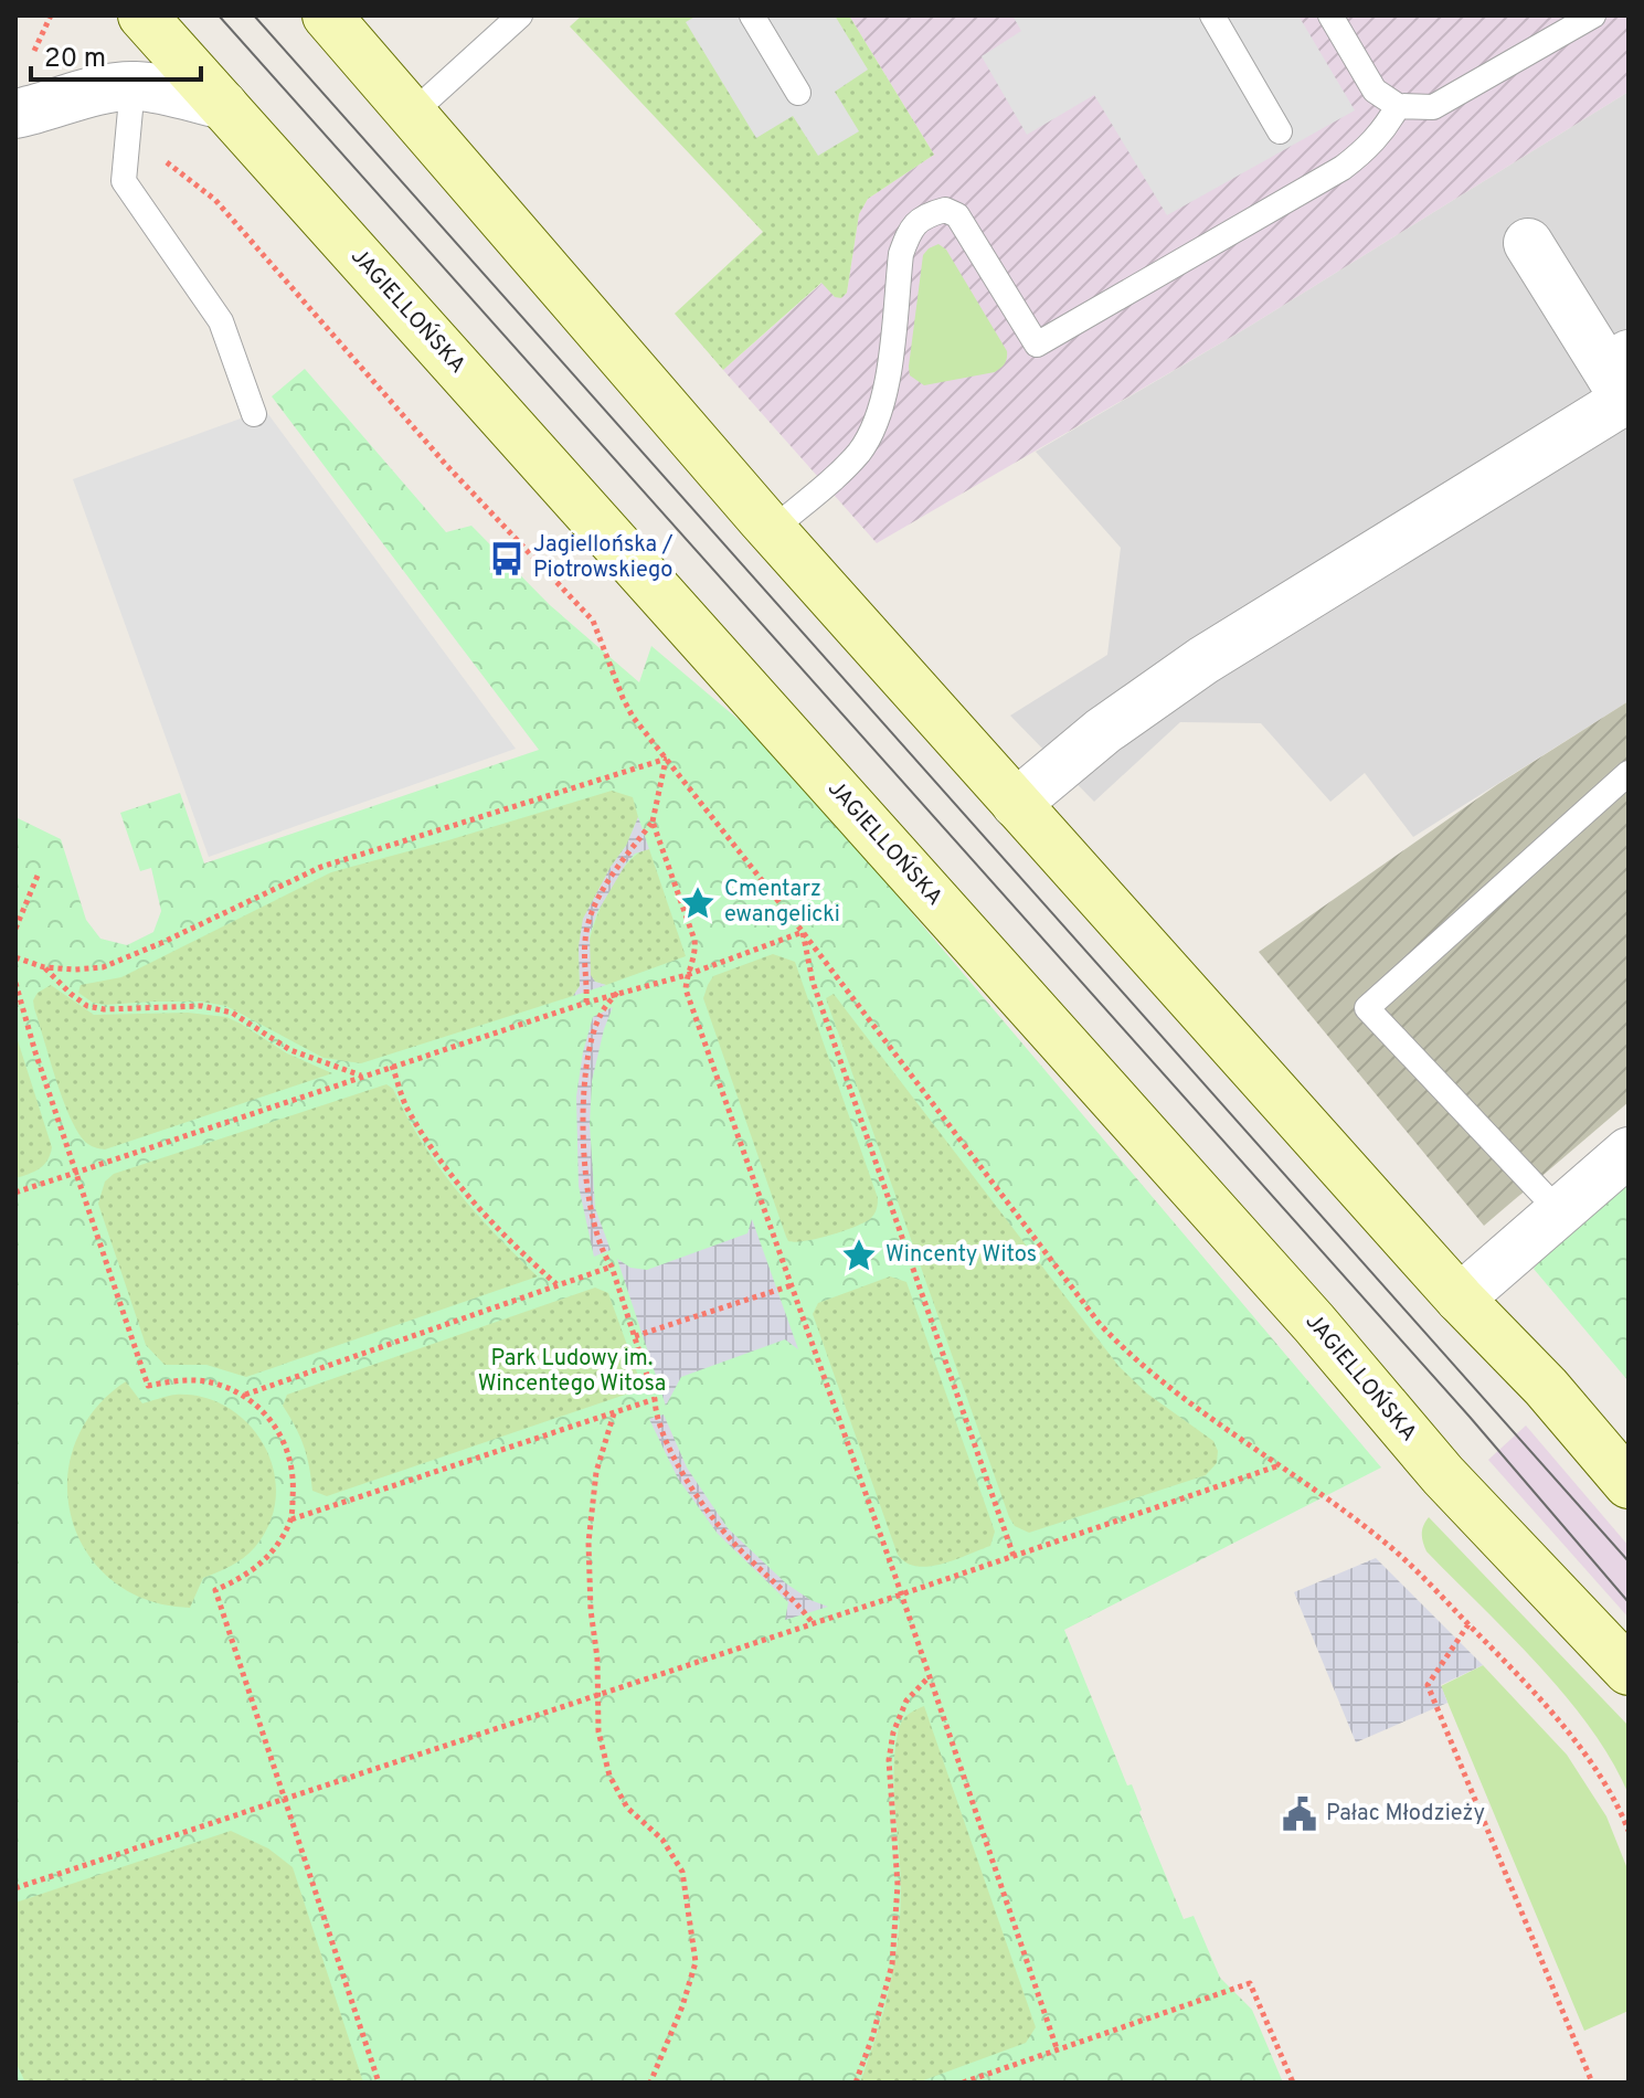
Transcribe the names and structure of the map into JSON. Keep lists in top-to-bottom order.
{
  "streets": {
    "main road": ["JAGIELLOŃSKA"]
  },
  "parks": ["Park Ludowy im. Wincentego Witosa"],
  "places": {
    "bus stop": ["Jagiellońska / Piotrowskiego"],
    "place": ["Cmentarz ewangelicki", "Wincenty Witos"],
    "public building": ["Pałac Młodzieży"]
  },
  "scale_bar": "20 m"
}
